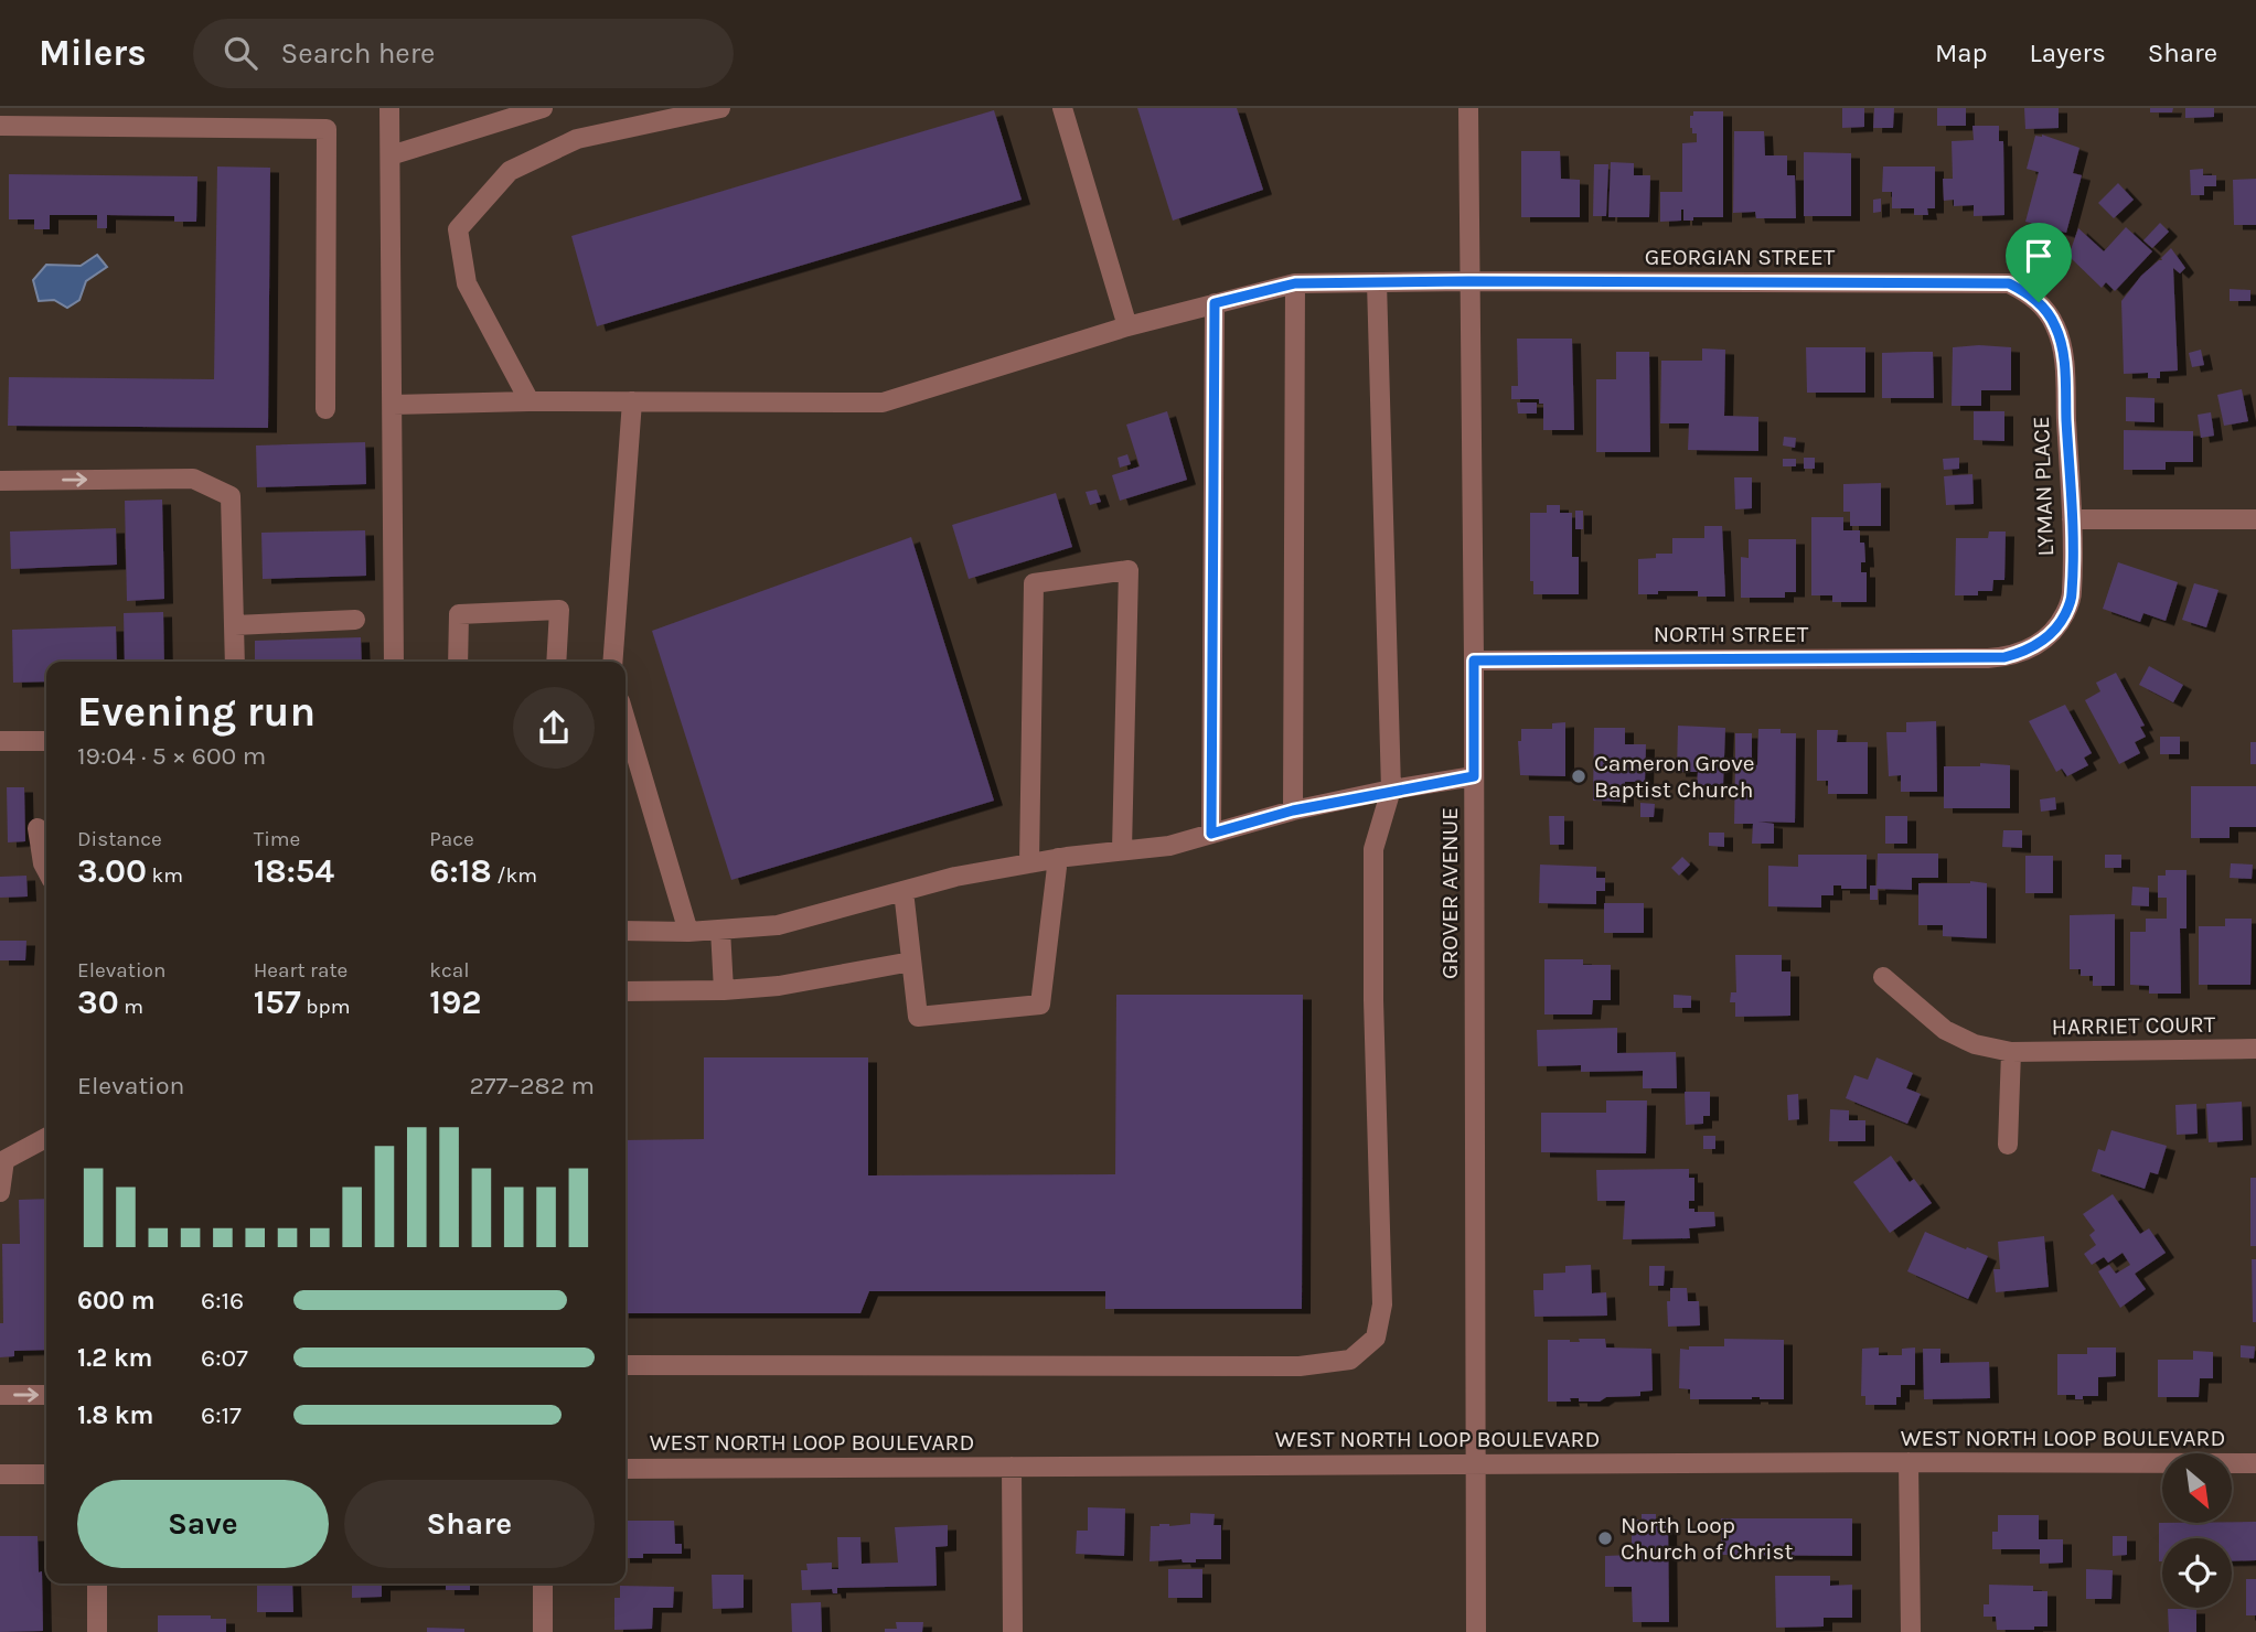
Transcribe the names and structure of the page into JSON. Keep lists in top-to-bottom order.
{
  "streets": {
    "street": [
      "GEORGIAN STREET",
      "LYMAN PLACE",
      "NORTH STREET",
      "GROVER AVENUE",
      "HARRIET COURT",
      "WEST NORTH LOOP BOULEVARD"
    ]
  },
  "crossings": [
    ["GEORGIAN STREET", "LYMAN PLACE"],
    ["GEORGIAN STREET", "GROVER AVENUE"],
    ["LYMAN PLACE", "NORTH STREET"],
    ["NORTH STREET", "GROVER AVENUE"],
    ["GROVER AVENUE", "WEST NORTH LOOP BOULEVARD"]
  ],
  "places": ["Cameron Grove Baptist Church", "North Loop Church of Christ"],
  "north": "bottom right",
  "page": {
    "header": "Milers",
    "search": "Search here",
    "nav": ["Map", "Layers", "Share"],
    "heading": ["Evening run", "19:04 · 5 × 600 m"],
    "stats": [
      ["Distance", "3.00 km"],
      ["Time", "18:54"],
      ["Pace", "6:18 /km"],
      ["Elevation", "30 m"],
      ["Heart rate", "157 bpm"],
      ["kcal", "192"]
    ],
    "chart": ["Elevation", "277–282 m"],
    "list": [
      {
        "name": "600 m",
        "note": "6:16"
      },
      {
        "name": "1.2 km",
        "note": "6:07"
      },
      {
        "name": "1.8 km",
        "note": "6:17"
      }
    ],
    "buttons": ["Save", "Share"]
  }
}
